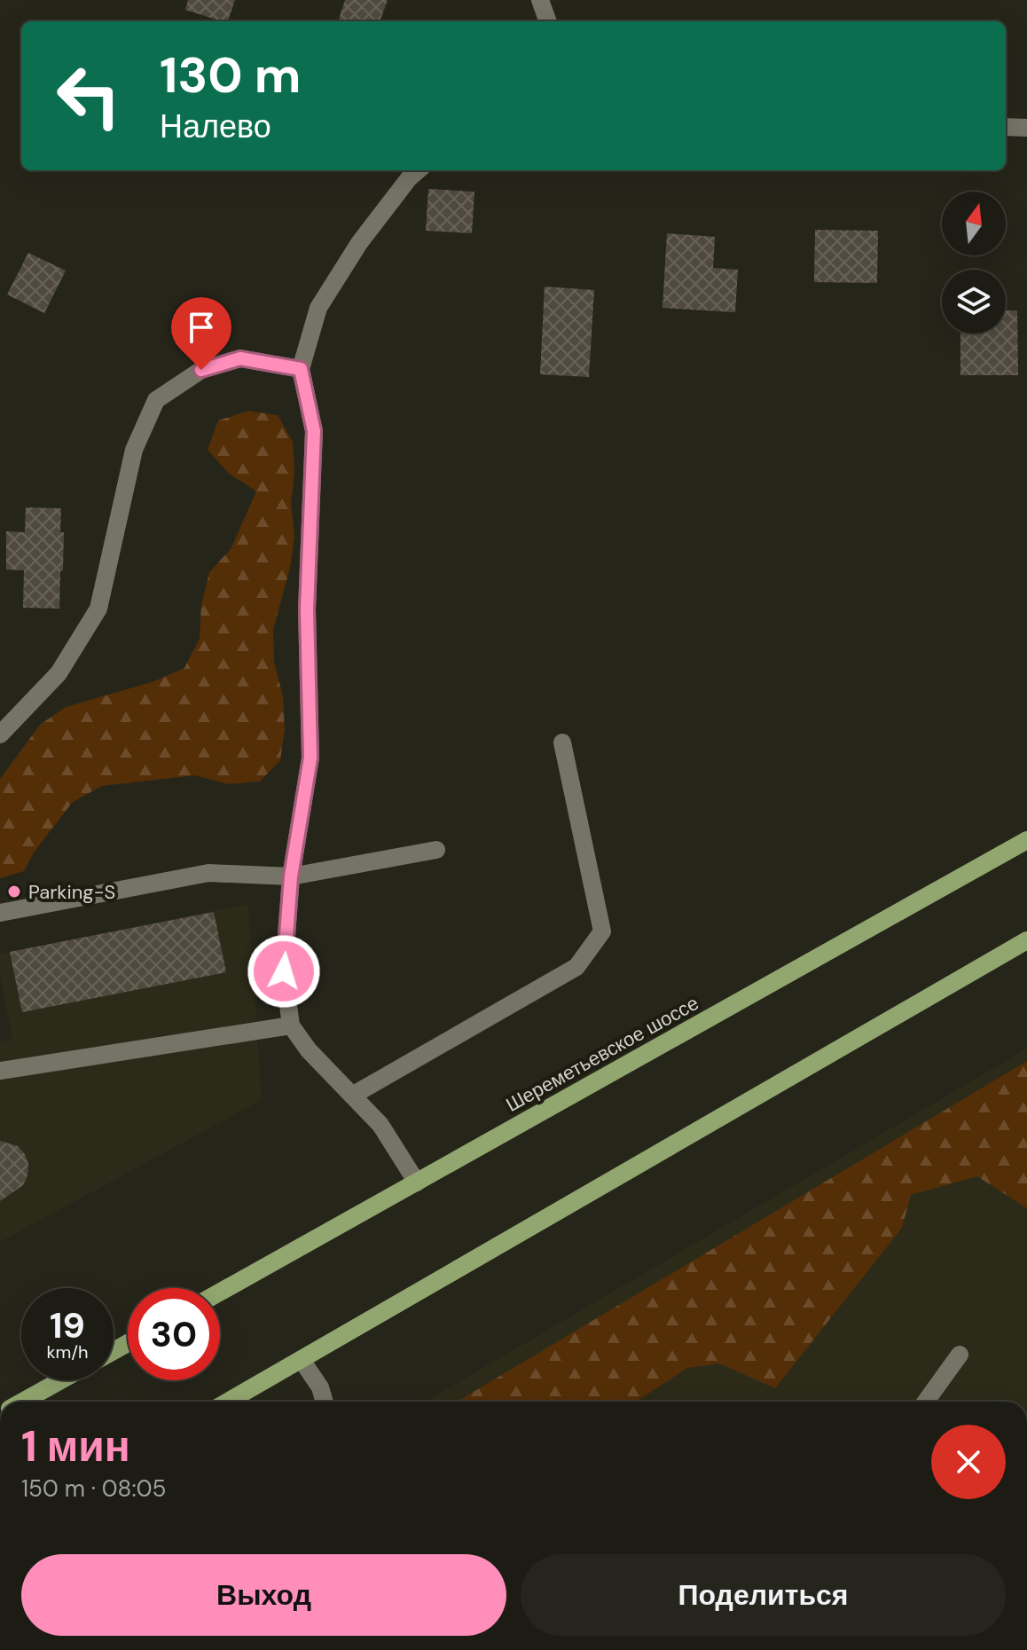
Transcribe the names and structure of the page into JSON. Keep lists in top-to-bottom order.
{
  "streets": {
    "main road": ["Шереметьевское шоссе"]
  },
  "places": ["Parking-S"],
  "north": "top",
  "page": {
    "turn": ["130 m", "Налево"],
    "speed": "19 km/h",
    "limit": "30",
    "heading": ["1 мин", "150 m · 08:05"],
    "buttons": ["Выход", "Поделиться"]
  }
}
